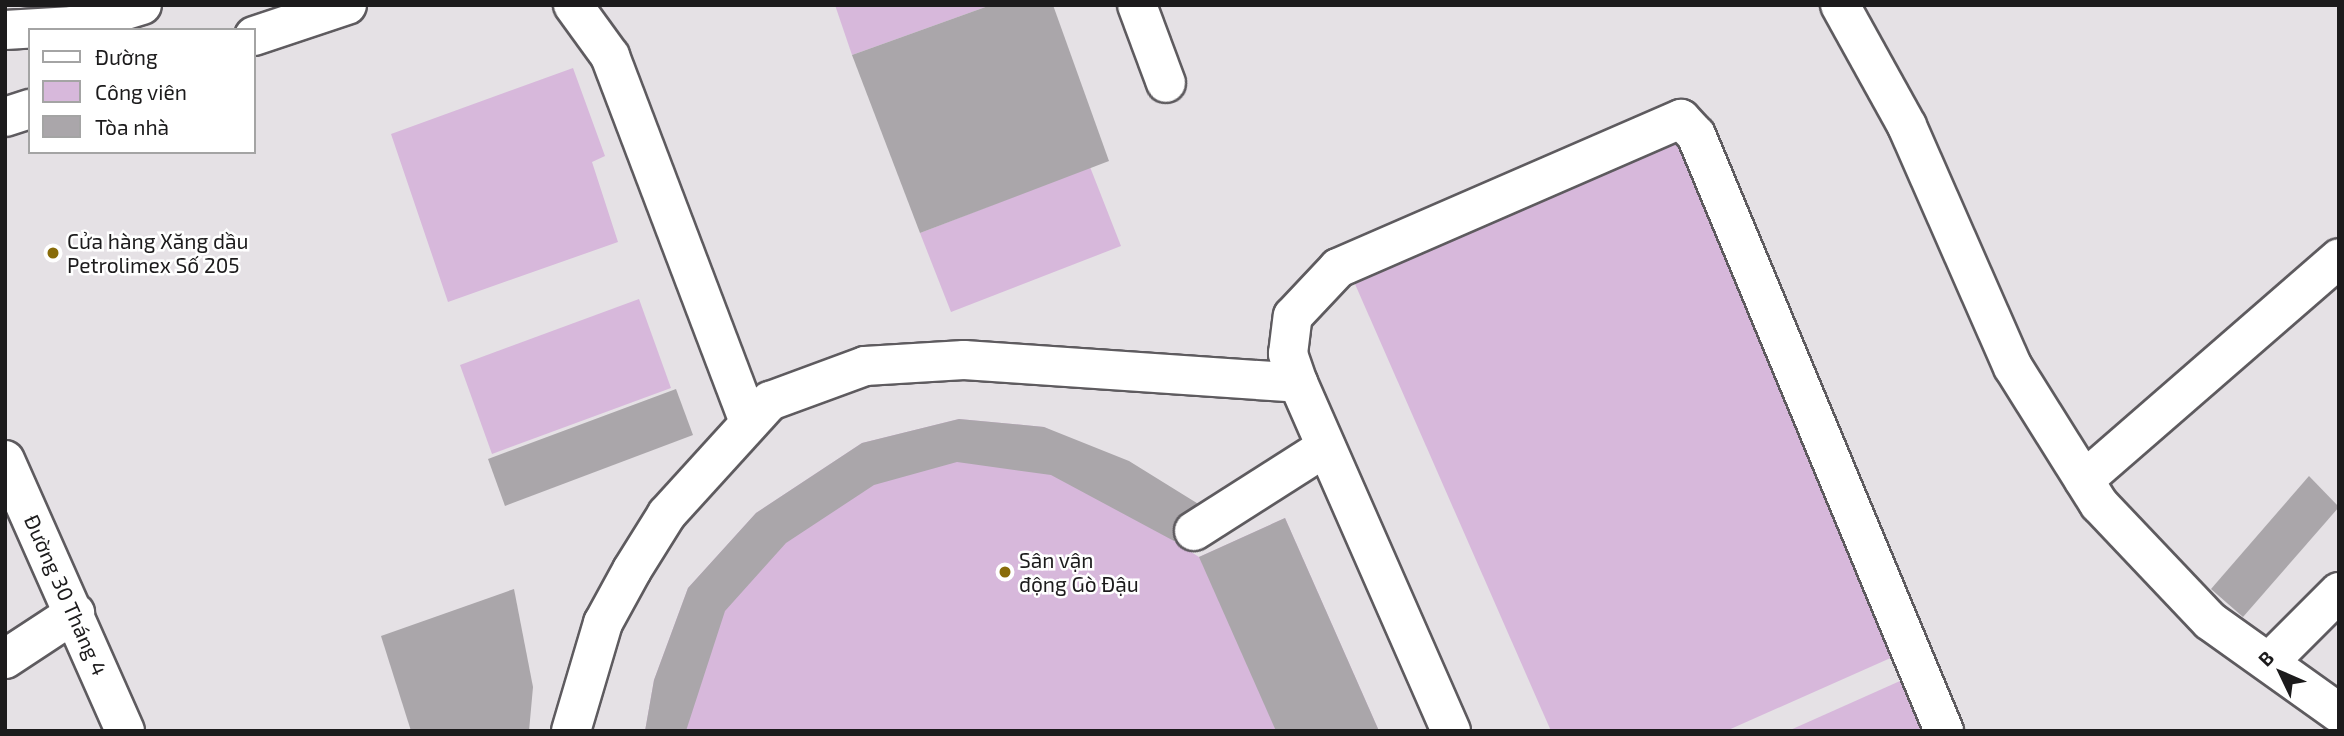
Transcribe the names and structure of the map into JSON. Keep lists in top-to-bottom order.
{
  "streets": {
    "main road": ["Đường 30 Tháng 4"]
  },
  "places": ["Cửa hàng Xăng dầu Petrolimex Số 205", "Sân vận động Gò Đậu"],
  "legend": ["Đường", "Công viên", "Tòa nhà"],
  "north": "top left"
}
